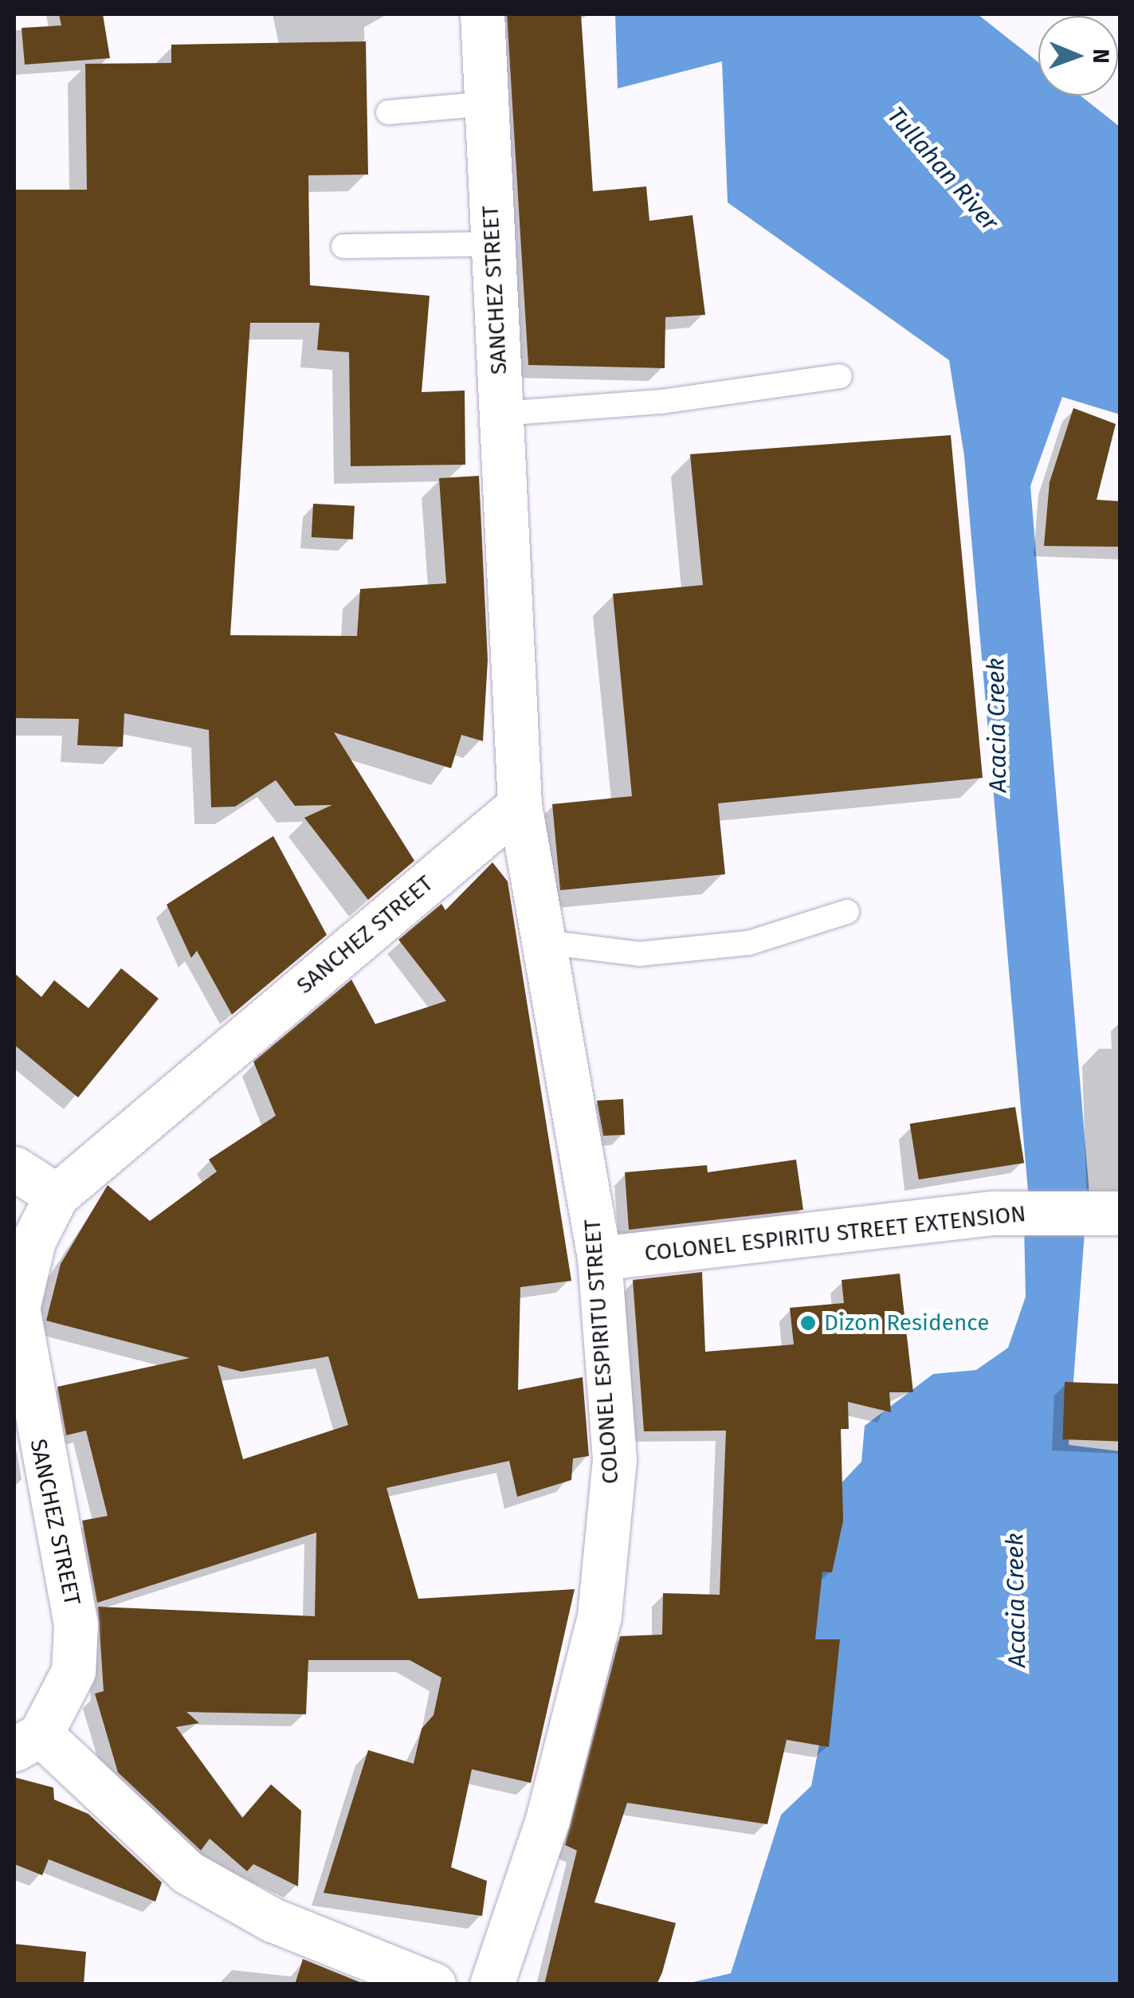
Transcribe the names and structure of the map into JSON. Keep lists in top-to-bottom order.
{
  "streets": {
    "street": ["SANCHEZ STREET", "COLONEL ESPIRITU STREET EXTENSION", "COLONEL ESPIRITU STREET"]
  },
  "crossings": [
    ["SANCHEZ STREET", "COLONEL ESPIRITU STREET"],
    ["COLONEL ESPIRITU STREET EXTENSION", "COLONEL ESPIRITU STREET"]
  ],
  "water": ["Tullahan River", "Acacia Creek"],
  "places": ["Dizon Residence"],
  "north": "right"
}
